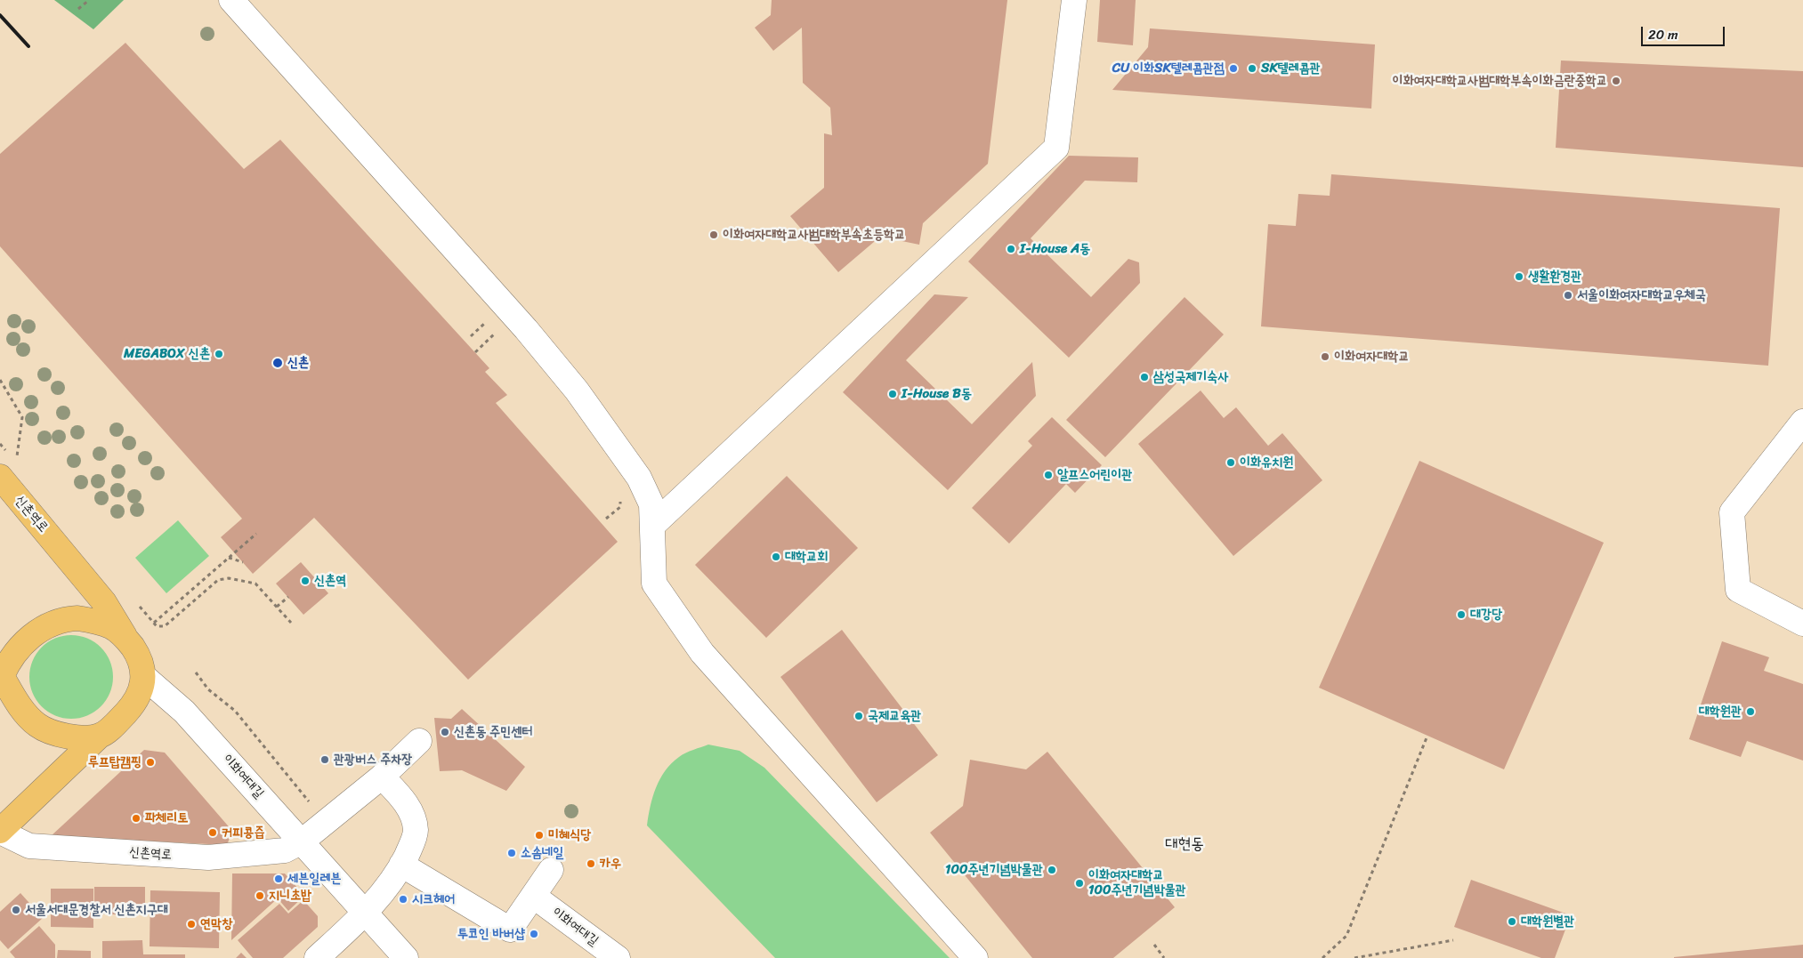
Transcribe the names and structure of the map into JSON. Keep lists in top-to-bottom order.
{
  "streets": {
    "main road": ["신촌역로"],
    "street": ["이화여대길"]
  },
  "crossings": [
    ["신촌역로", "이화여대길"]
  ],
  "districts": ["대현동"],
  "places": [
    "CU 이화SK텔레콤관점",
    "SK텔레콤관",
    "이화여자대학교사범대학부속이화금란중학교",
    "이화여자대학교사범대학부속초등학교",
    "I-House A동",
    "생활환경관",
    "서울이화여자대학교우체국",
    "MEGABOX 신촌",
    "이화여자대학교",
    "신촌",
    "삼성국제기숙사",
    "I-House B동",
    "이화유치원",
    "알프스어린이관",
    "대학교회",
    "신촌역",
    "대강당",
    "대학원관",
    "국제교육관",
    "신촌동 주민센터",
    "관광버스 주차장",
    "루프탑캠핑",
    "파체리토",
    "커피콩즙",
    "미혜식당",
    "소솜네일",
    "카우",
    "100주년기념박물관",
    "세븐일레븐",
    "이화여자대학교 100주년기념박물관",
    "지니초밥",
    "시크헤어",
    "서울서대문경찰서 신촌지구대",
    "대학원별관",
    "연막창",
    "투코인 바버샵"
  ],
  "scale_bar": "20 m"
}
